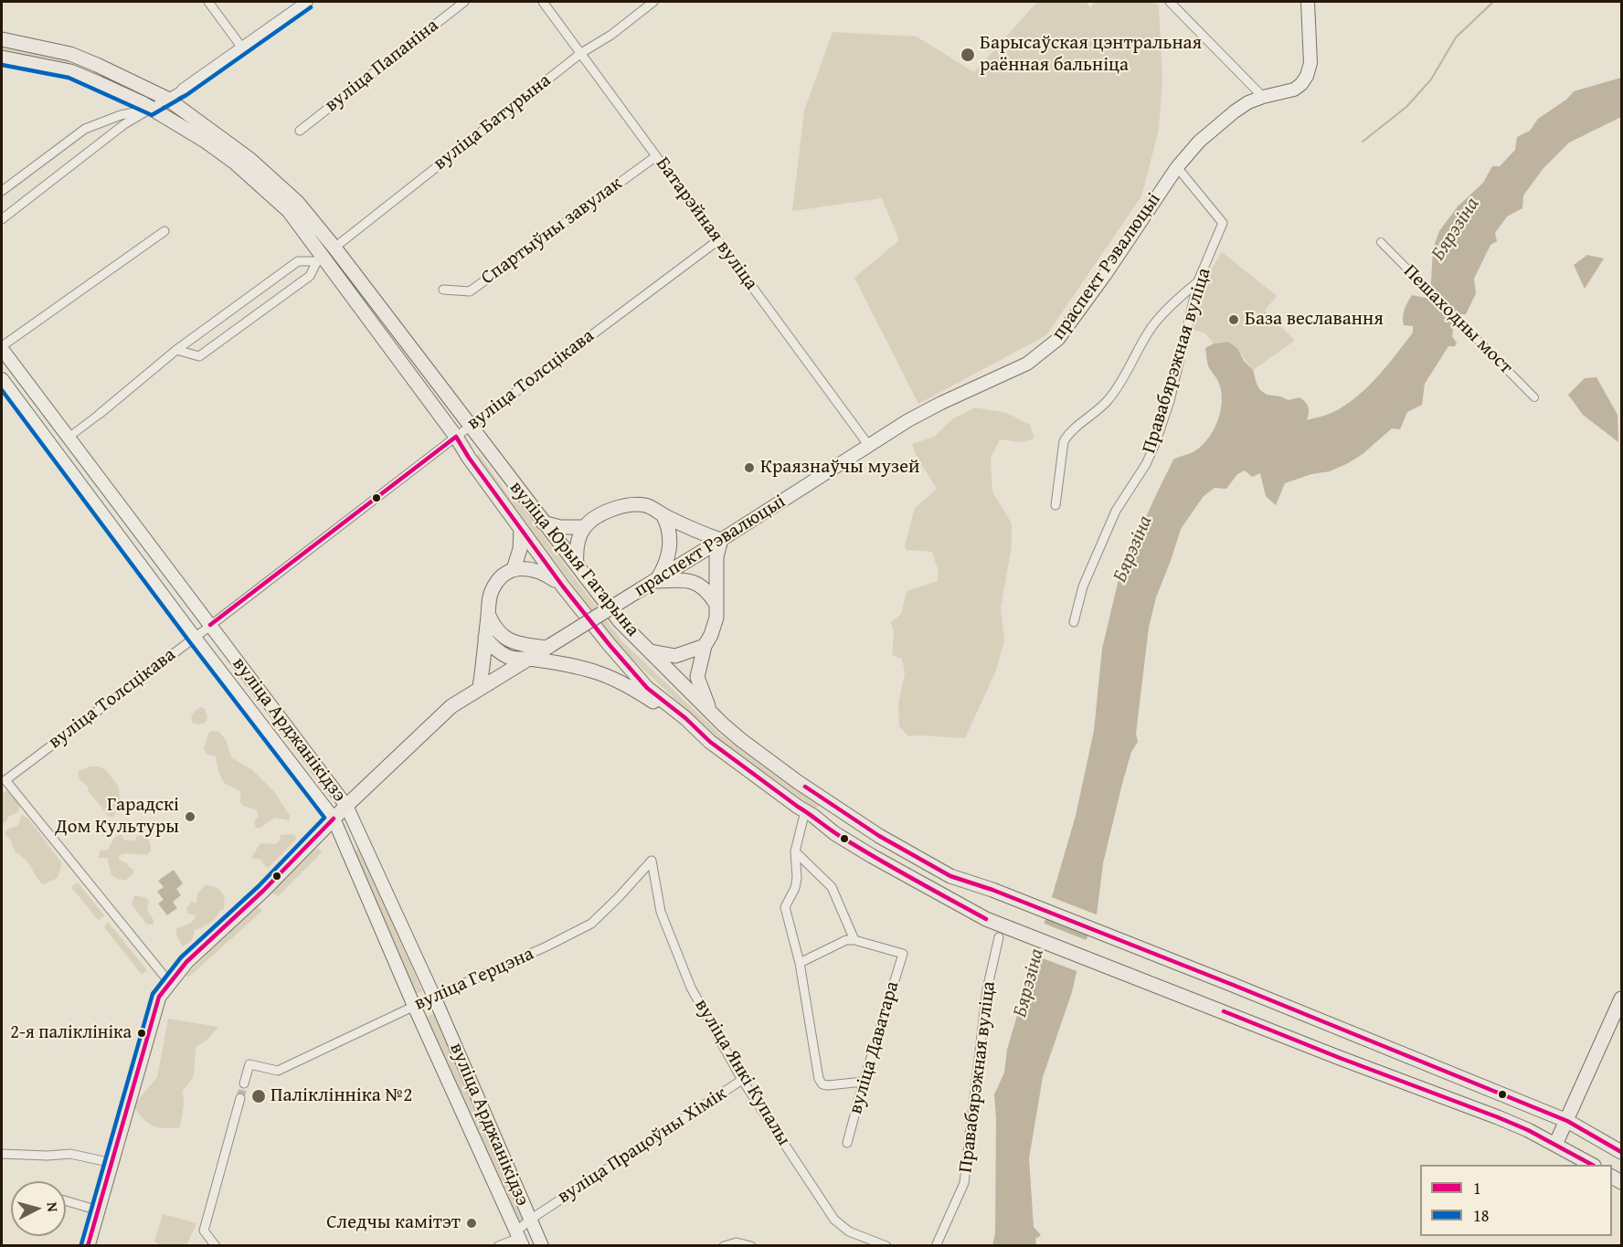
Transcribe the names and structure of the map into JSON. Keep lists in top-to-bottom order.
{
  "streets": {
    "main road": ["праспект Рэвалюцыі", "вуліца Юрыя Гагарына", "вуліца Арджанікідзэ"],
    "street": [
      "вуліца Папаніна",
      "вуліца Батурына",
      "Батарэйная вуліца",
      "Спартыўны завулак",
      "Пешаходны мост",
      "Правабярэжная вуліца",
      "вуліца Толсцікава",
      "вуліца Герцэна",
      "вуліца Даватара",
      "вуліца Янкі Купалы",
      "вуліца Працоўны Хімік"
    ]
  },
  "crossings": [
    ["вуліца Батурына", "Батарэйная вуліца"],
    ["вуліца Батурына", "вуліца Юрыя Гагарына"],
    ["вуліца Батурына", "вуліца Арджанікідзэ"],
    ["Батарэйная вуліца", "Спартыўны завулак"],
    ["Батарэйная вуліца", "праспект Рэвалюцыі"],
    ["Батарэйная вуліца", "вуліца Толсцікава"],
    ["праспект Рэвалюцыі", "Правабярэжная вуліца"],
    ["праспект Рэвалюцыі", "вуліца Арджанікідзэ"],
    ["вуліца Толсцікава", "вуліца Юрыя Гагарына"],
    ["вуліца Толсцікава", "вуліца Арджанікідзэ"],
    ["вуліца Арджанікідзэ", "вуліца Герцэна"],
    ["вуліца Арджанікідзэ", "вуліца Працоўны Хімік"],
    ["вуліца Герцэна", "вуліца Янкі Купалы"],
    ["вуліца Янкі Купалы", "вуліца Працоўны Хімік"]
  ],
  "water": ["Бярэзіна"],
  "places": [
    "Барысаўская цэнтральная раённая бальніца",
    "База веславання",
    "Краязнаўчы музей",
    "Гарадскі Дом Культуры",
    "2-я паліклініка",
    "Паліклінніка №2",
    "Следчы камітэт"
  ],
  "lines": ["transit line 18", "transit line 1"],
  "legend": ["1", "18"],
  "north": "right"
}
